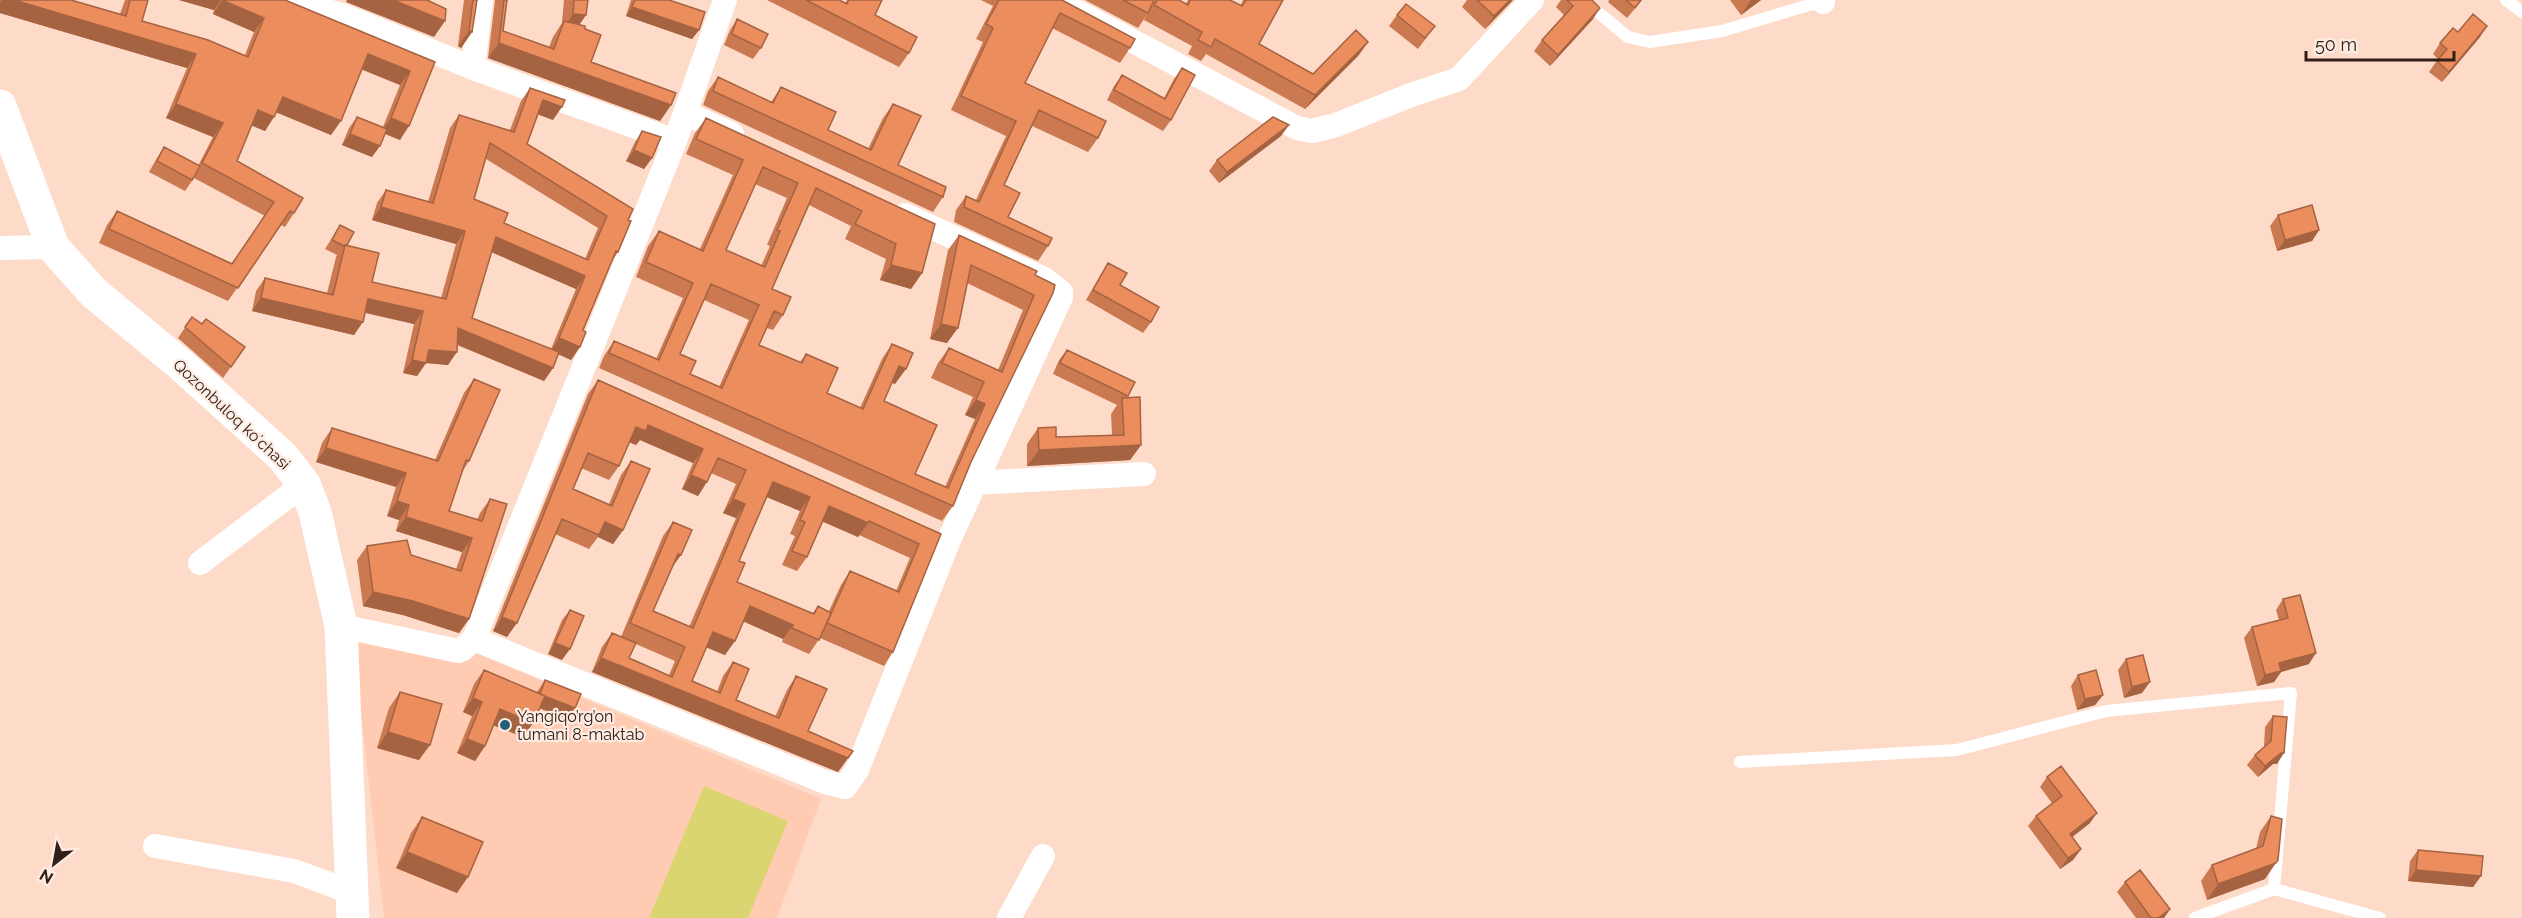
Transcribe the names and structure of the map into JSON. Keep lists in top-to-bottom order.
{
  "streets": {
    "main road": ["Qozonbuloq koʻchasi"]
  },
  "places": ["Yangiqo’rg’on tumani 8-maktab"],
  "scale_bar": "50 m",
  "north": "bottom left"
}
